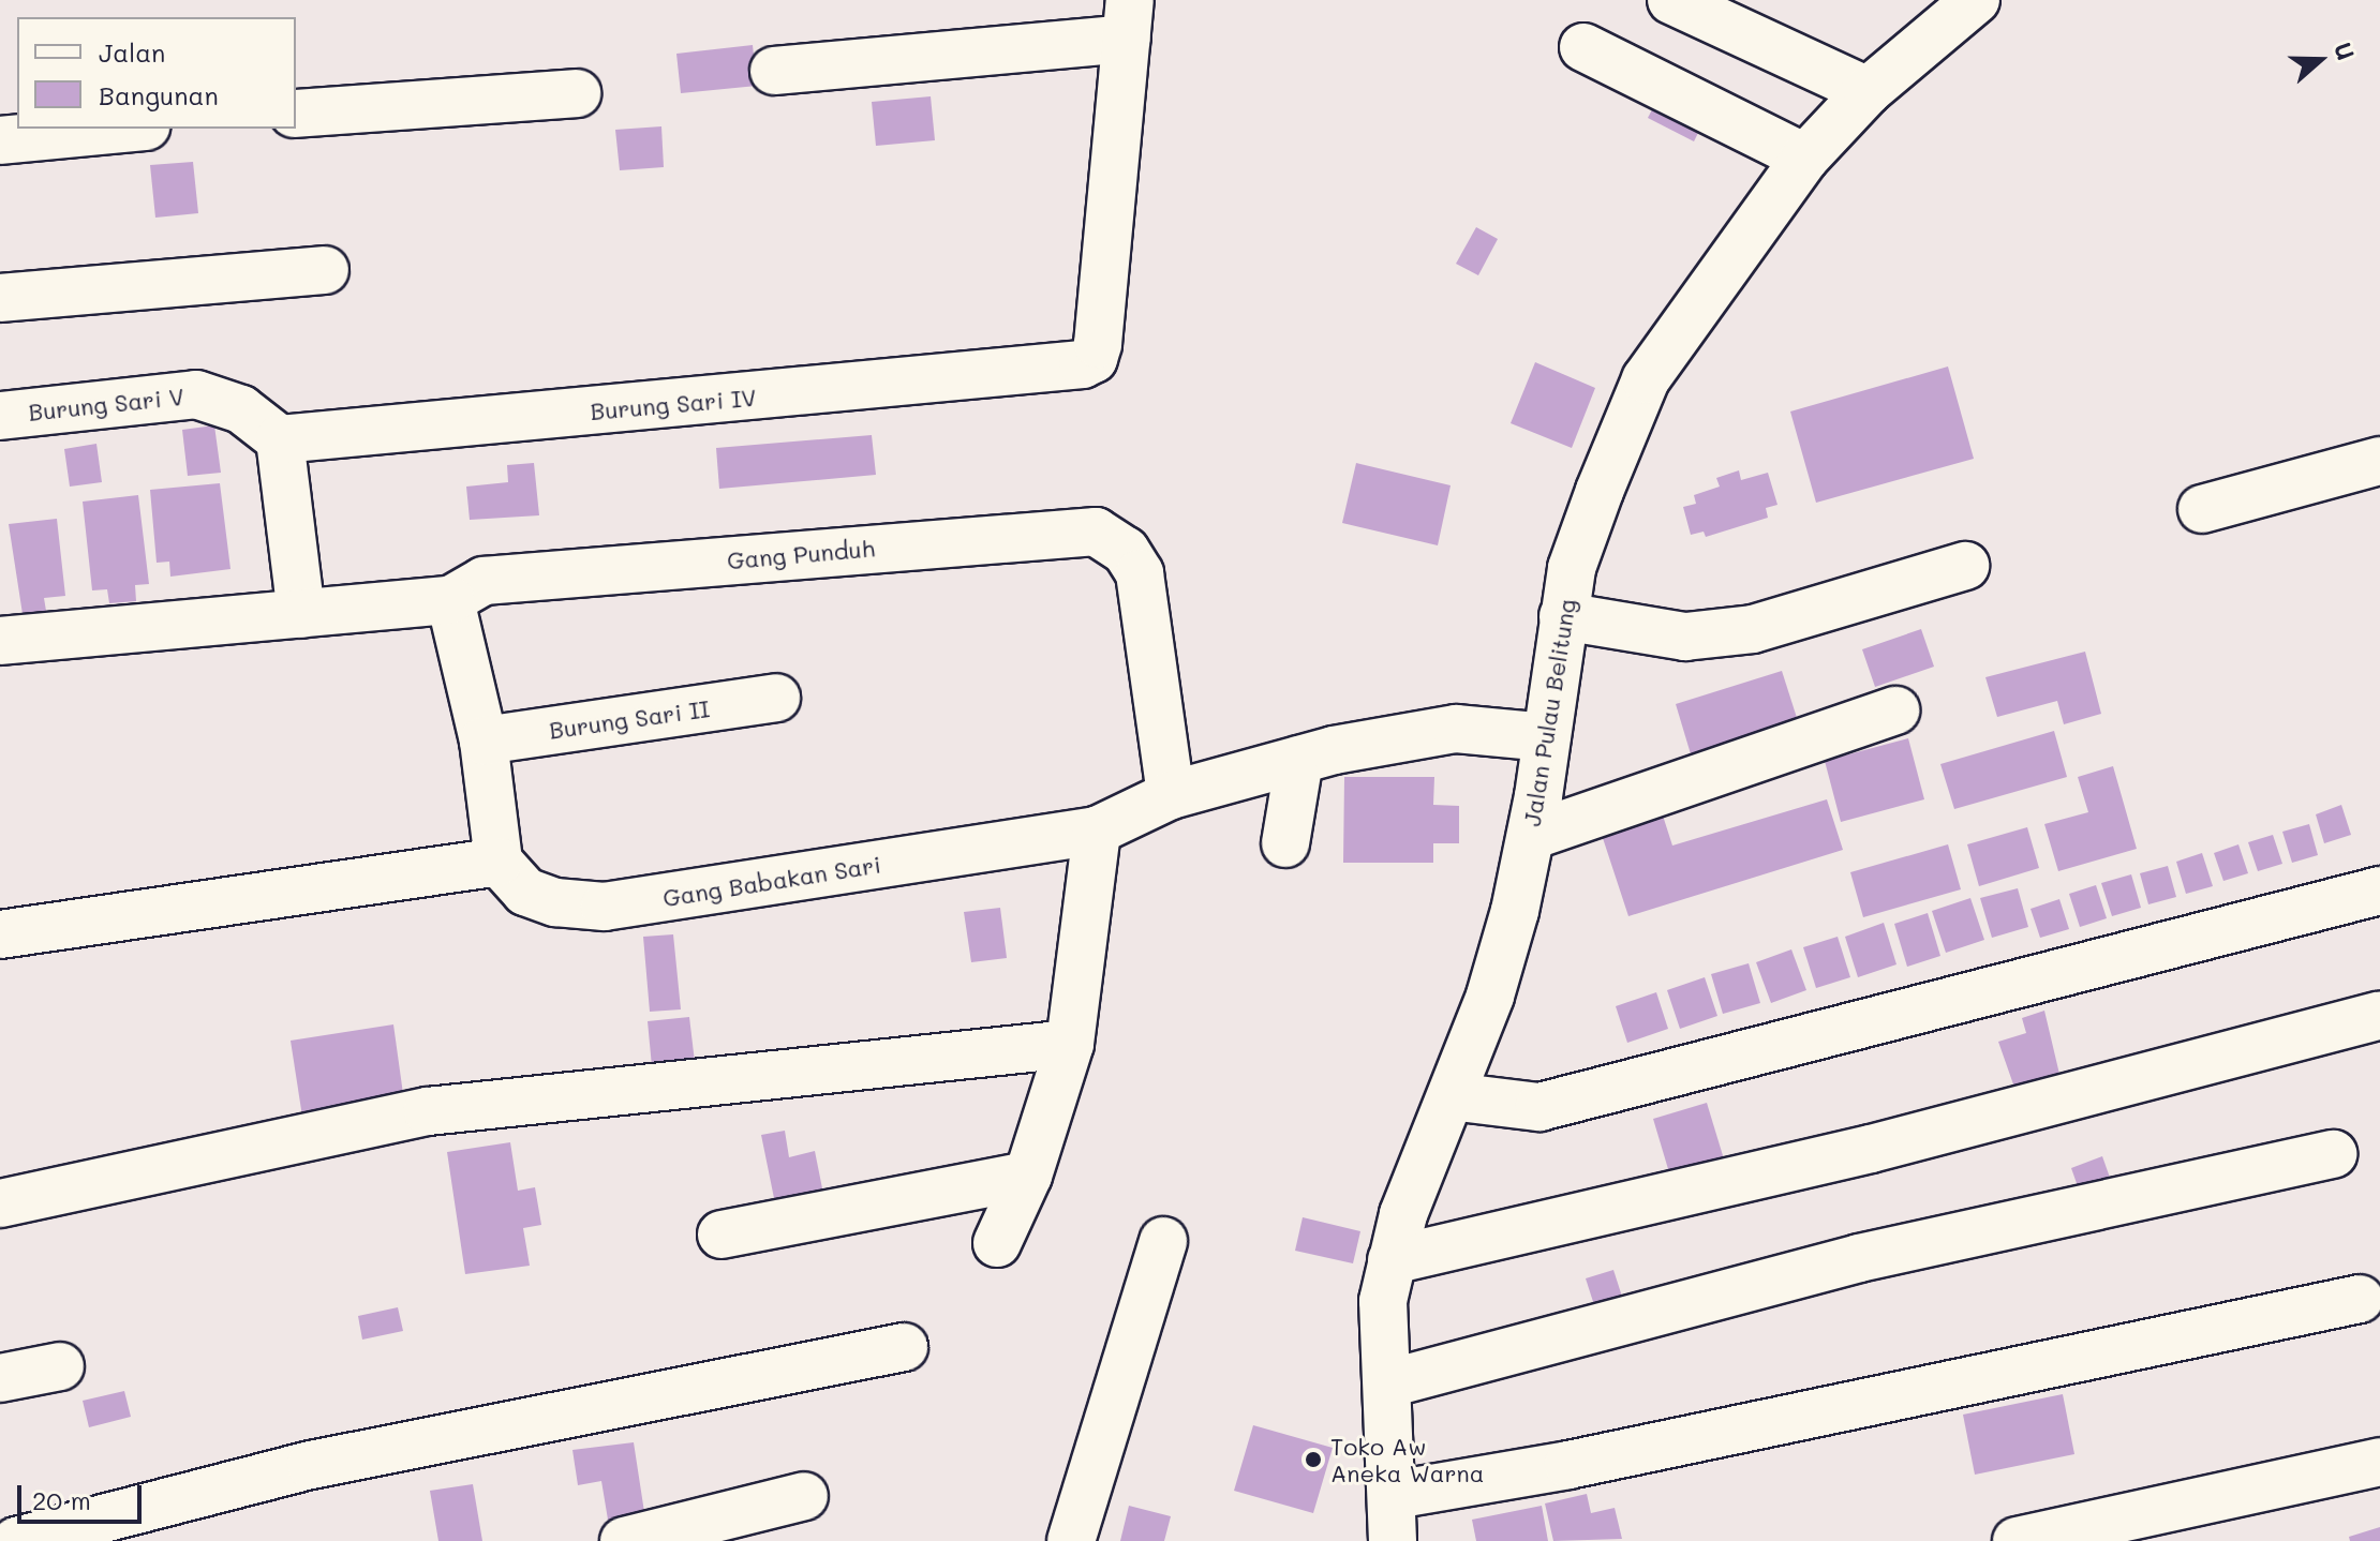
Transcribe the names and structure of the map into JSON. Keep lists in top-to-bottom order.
{
  "streets": {
    "street": [
      "Burung Sari V",
      "Burung Sari IV",
      "Gang Punduh",
      "Jalan Pulau Belitung",
      "Burung Sari II",
      "Gang Babakan Sari"
    ]
  },
  "crossings": [
    ["Burung Sari V", "Burung Sari IV"],
    ["Gang Punduh", "Gang Babakan Sari"],
    ["Jalan Pulau Belitung", "Gang Babakan Sari"]
  ],
  "places": ["Toko Aw Aneka Warna"],
  "legend": ["Jalan", "Bangunan"],
  "scale_bar": "20 m",
  "north": "right"
}
